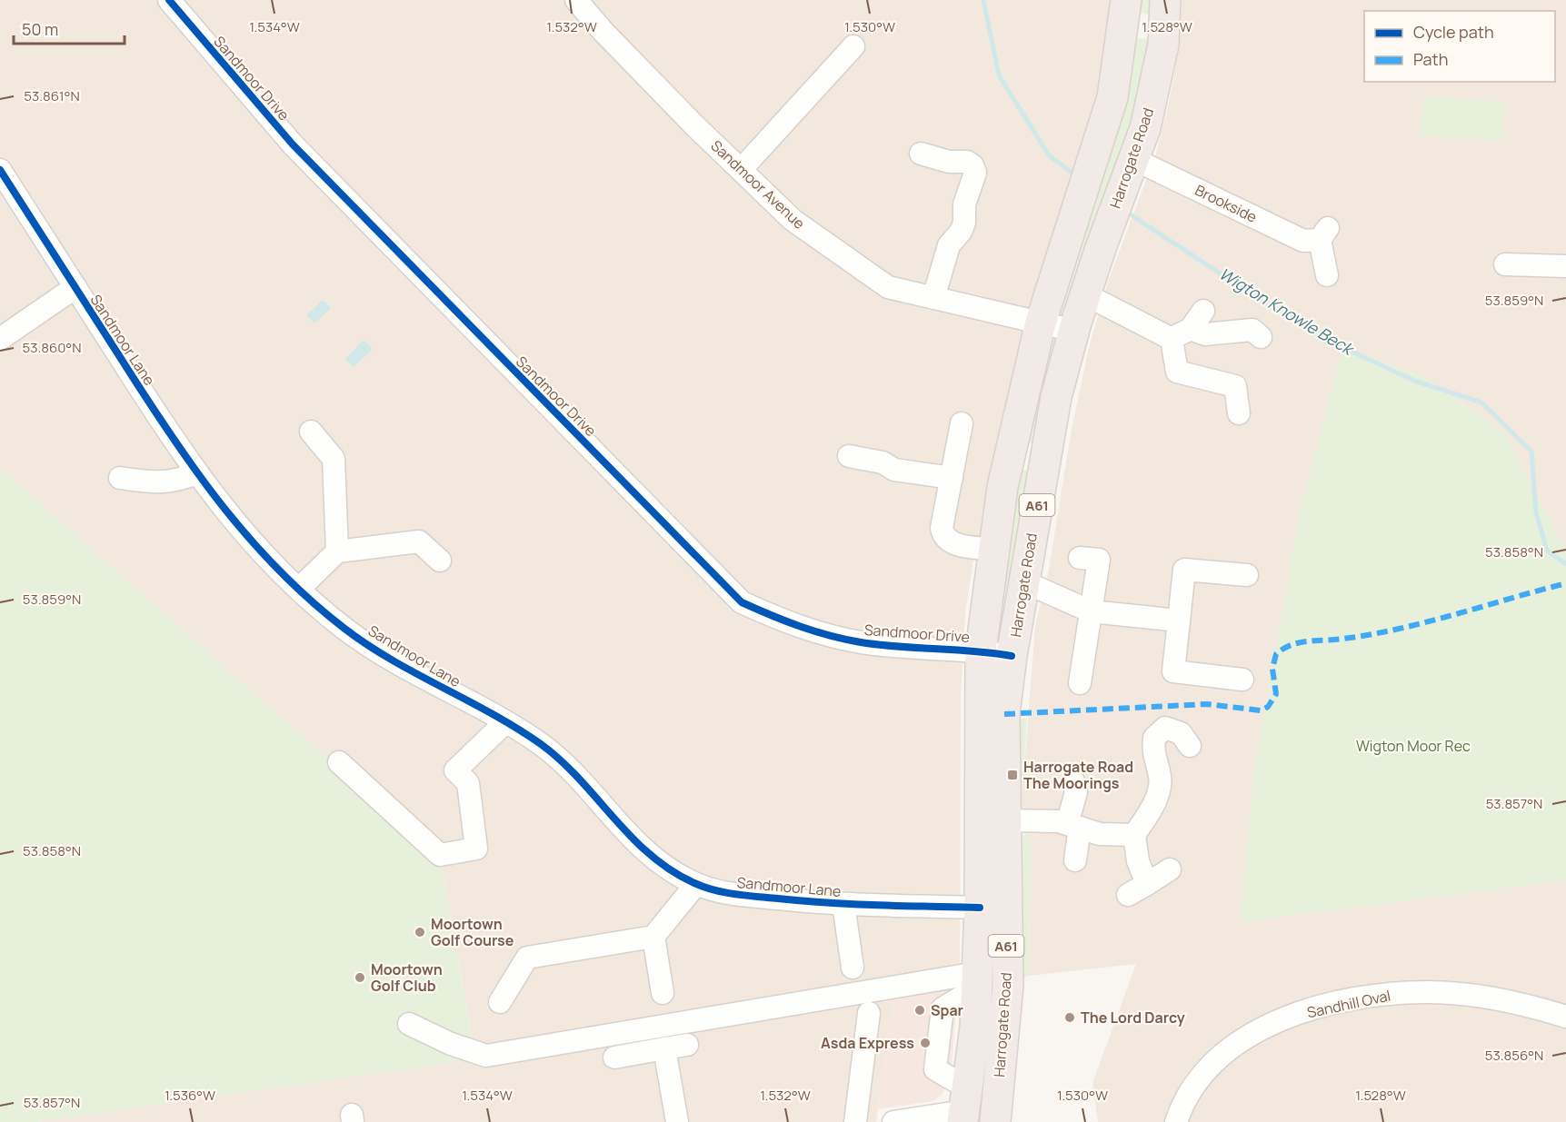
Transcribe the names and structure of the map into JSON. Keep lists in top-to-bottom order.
{
  "streets": {
    "highway": ["Harrogate Road", "A61"],
    "street": [
      "Sandmoor Drive",
      "Sandmoor Avenue",
      "Brookside",
      "Sandmoor Lane",
      "Sandhill Oval"
    ]
  },
  "crossings": [
    ["Sandmoor Drive", "Harrogate Road"],
    ["Harrogate Road", "Sandmoor Avenue"],
    ["Harrogate Road", "Brookside"],
    ["Harrogate Road", "Sandmoor Lane"],
    ["Harrogate Road", "A61"]
  ],
  "water": ["Wigton Knowle Beck"],
  "parks": ["Wigton Moor Rec"],
  "places": {
    "transit": ["Harrogate Road The Moorings"],
    "other": [
      "Moortown Golf Course",
      "Moortown Golf Club",
      "Spar",
      "The Lord Darcy",
      "Asda Express"
    ]
  },
  "legend": ["Cycle path", "Path"],
  "scale_bar": "50 m",
  "coordinates": [
    "1.534°W",
    "1.532°W",
    "1.530°W",
    "1.528°W",
    "53.861°N",
    "53.859°N",
    "53.860°N",
    "53.858°N",
    "53.857°N",
    "53.856°N",
    "1.536°W"
  ]
}
